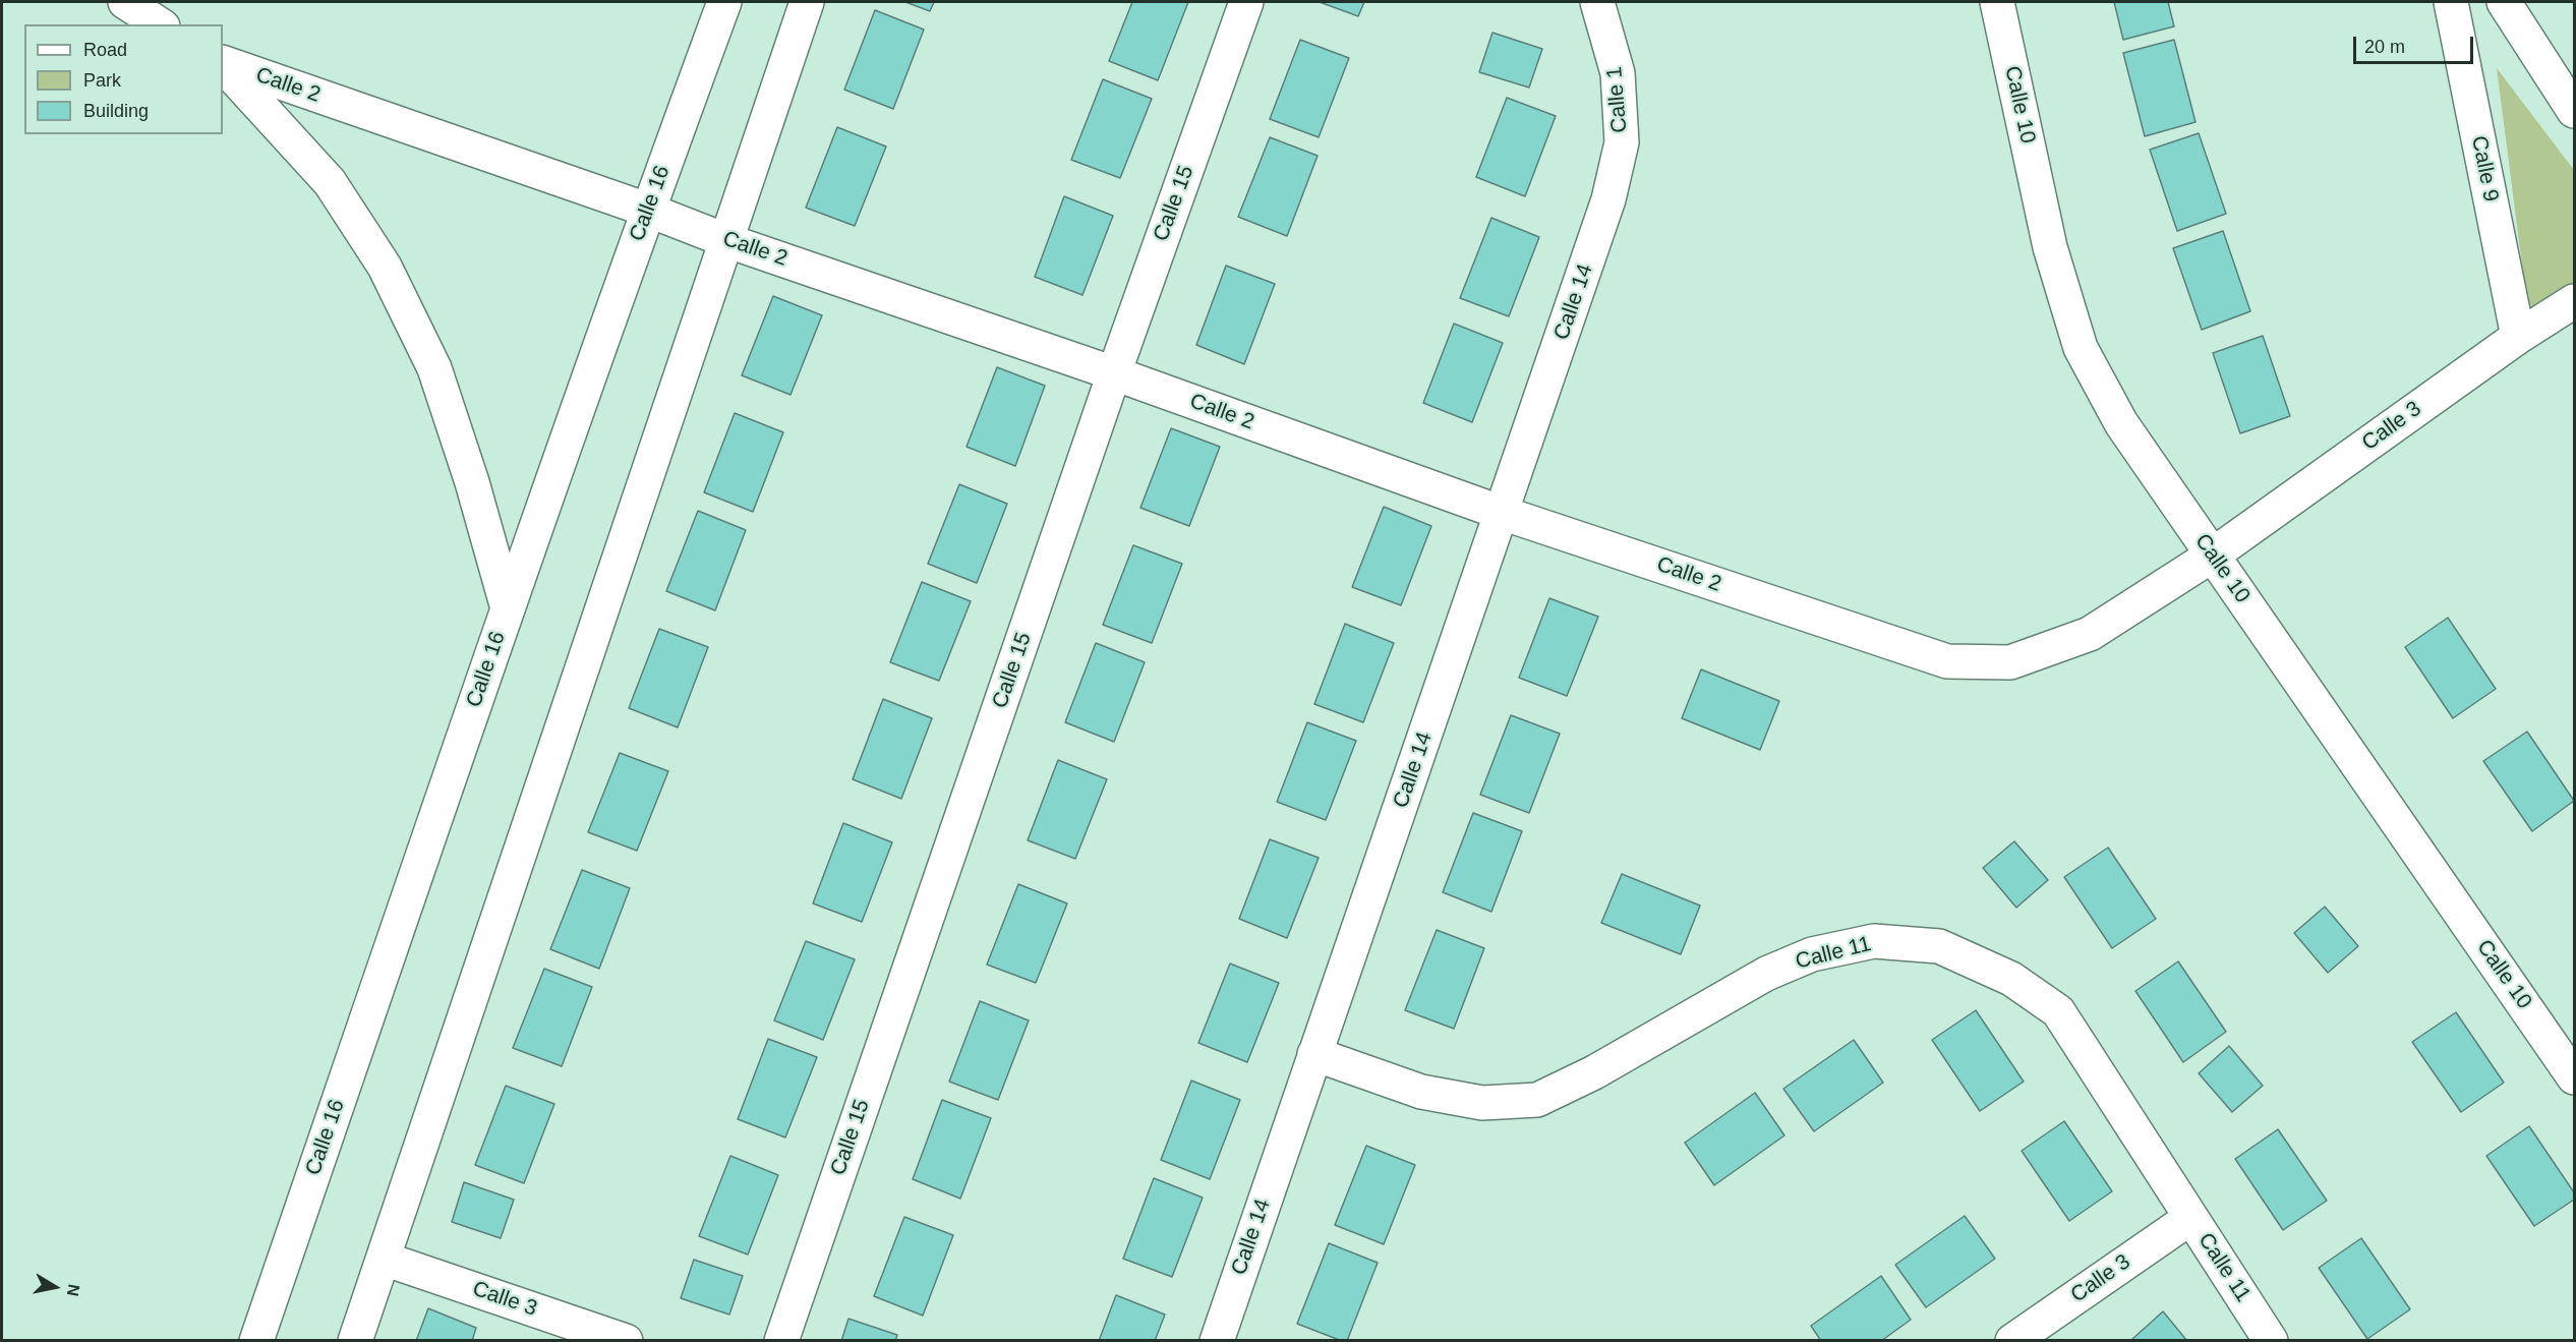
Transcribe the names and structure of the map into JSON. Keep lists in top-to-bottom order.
{
  "streets": {
    "street": [
      "Calle 2",
      "Calle 1",
      "Calle 10",
      "Calle 9",
      "Calle 16",
      "Calle 15",
      "Calle 14",
      "Calle 3",
      "Calle 11"
    ]
  },
  "crossings": [
    ["Calle 2", "Calle 10"],
    ["Calle 2", "Calle 16"],
    ["Calle 2", "Calle 15"],
    ["Calle 2", "Calle 14"],
    ["Calle 2", "Calle 3"],
    ["Calle 1", "Calle 14"],
    ["Calle 10", "Calle 3"],
    ["Calle 9", "Calle 3"],
    ["Calle 14", "Calle 11"],
    ["Calle 3", "Calle 11"]
  ],
  "legend": ["Road", "Park", "Building"],
  "scale_bar": "20 m",
  "north": "right"
}
